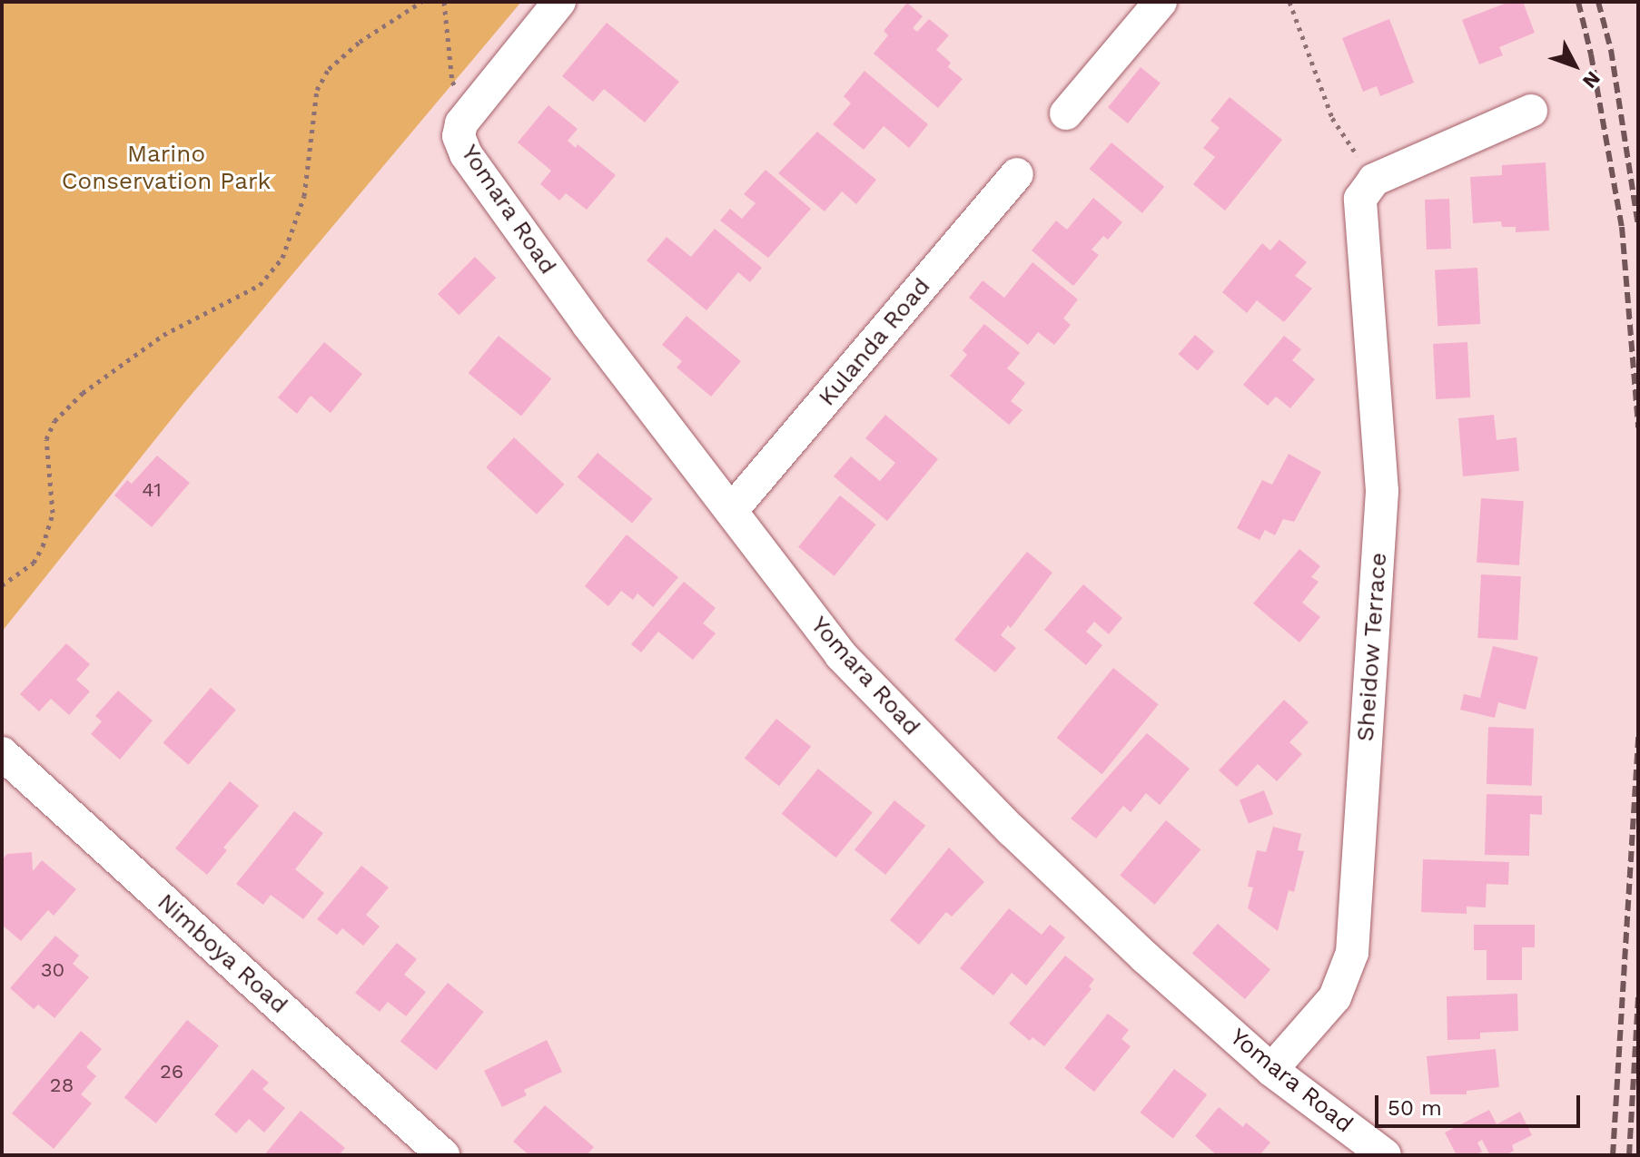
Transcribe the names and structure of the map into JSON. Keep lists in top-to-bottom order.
{
  "streets": {
    "street": [
      "Yomara Road",
      "Kulanda Road",
      "Sheidow Terrace",
      "Nimboya Road"
    ]
  },
  "crossings": [
    ["Yomara Road", "Kulanda Road"],
    ["Yomara Road", "Sheidow Terrace"]
  ],
  "parks": ["Marino Conservation Park"],
  "house_numbers": [
    "41",
    "30",
    "26",
    "28"
  ],
  "scale_bar": "50 m",
  "north": "bottom right"
}
